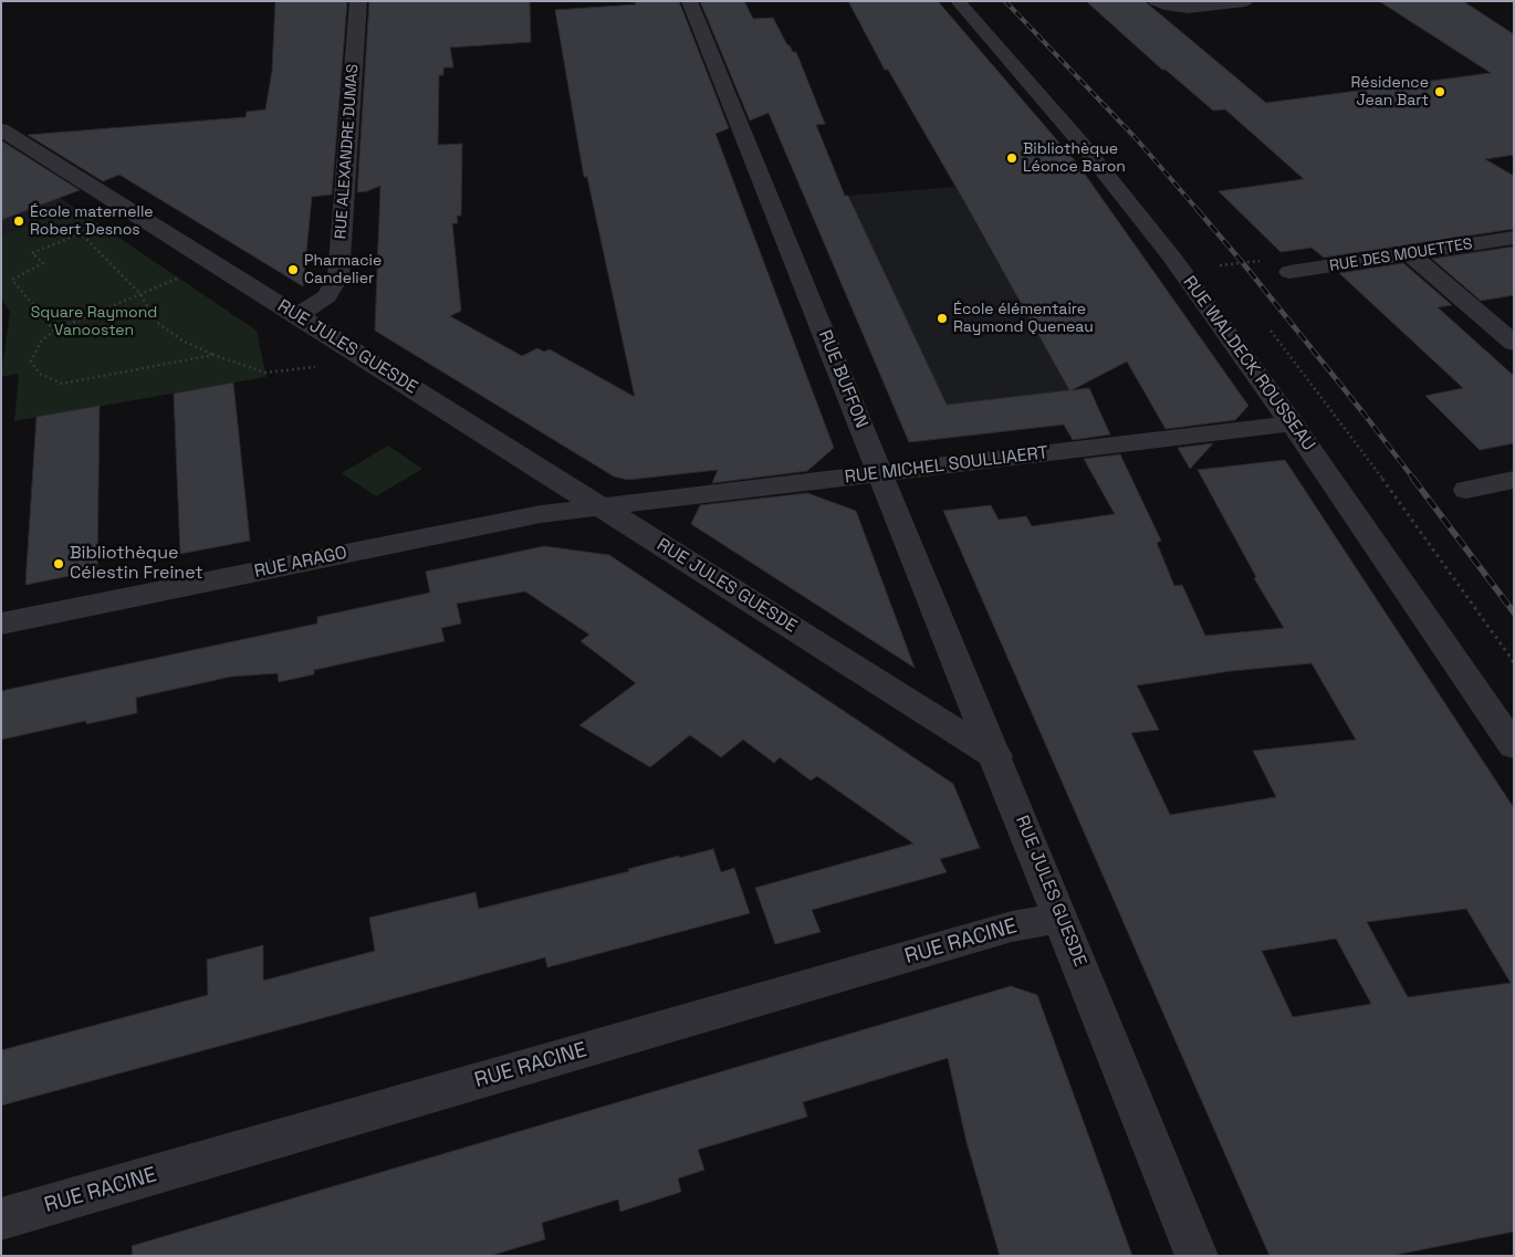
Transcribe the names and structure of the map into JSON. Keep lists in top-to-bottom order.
{
  "streets": {
    "street": [
      "RUE ALEXANDRE DUMAS",
      "RUE DES MOUETTES",
      "RUE JULES GUESDE",
      "RUE WALDECK ROUSSEAU",
      "RUE BUFFON",
      "RUE MICHEL SOULLIAERT",
      "RUE ARAGO",
      "RUE RACINE"
    ]
  },
  "crossings": [
    ["RUE ALEXANDRE DUMAS", "RUE JULES GUESDE"],
    ["RUE JULES GUESDE", "RUE BUFFON"],
    ["RUE JULES GUESDE", "RUE MICHEL SOULLIAERT"],
    ["RUE JULES GUESDE", "RUE ARAGO"],
    ["RUE JULES GUESDE", "RUE RACINE"],
    ["RUE WALDECK ROUSSEAU", "RUE MICHEL SOULLIAERT"],
    ["RUE BUFFON", "RUE MICHEL SOULLIAERT"],
    ["RUE MICHEL SOULLIAERT", "RUE ARAGO"]
  ],
  "parks": ["Square Raymond Vanoosten"],
  "places": [
    "Résidence Jean Bart",
    "Bibliothèque Léonce Baron",
    "École maternelle Robert Desnos",
    "Pharmacie Candelier",
    "École élémentaire Raymond Queneau",
    "Bibliothèque Célestin Freinet"
  ]
}
